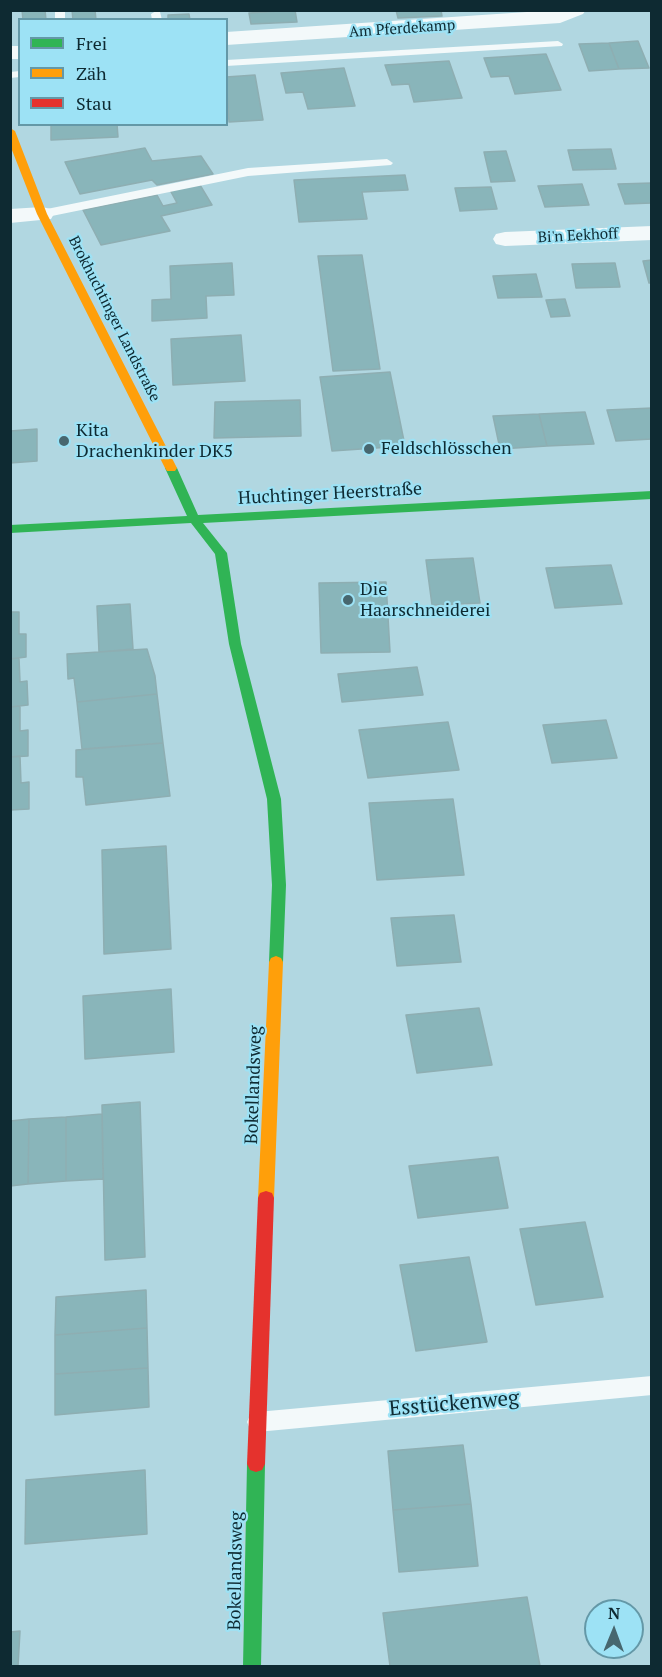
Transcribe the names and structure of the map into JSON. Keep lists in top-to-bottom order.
{
  "streets": {
    "street": [
      "Am Pferdekamp",
      "Bi'n Eekhoff",
      "Brokhuchtinger Landstraße",
      "Huchtinger Heerstraße",
      "Bokellandsweg"
    ],
    "lane": ["Esstückenweg"]
  },
  "crossings": [
    ["Brokhuchtinger Landstraße", "Huchtinger Heerstraße"],
    ["Brokhuchtinger Landstraße", "Bokellandsweg"],
    ["Huchtinger Heerstraße", "Bokellandsweg"],
    ["Bokellandsweg", "Esstückenweg"]
  ],
  "places": ["Kita Drachenkinder DK5", "Feldschlösschen", "Die Haarschneiderei"],
  "legend": ["Frei", "Zäh", "Stau"],
  "north": "top"
}
